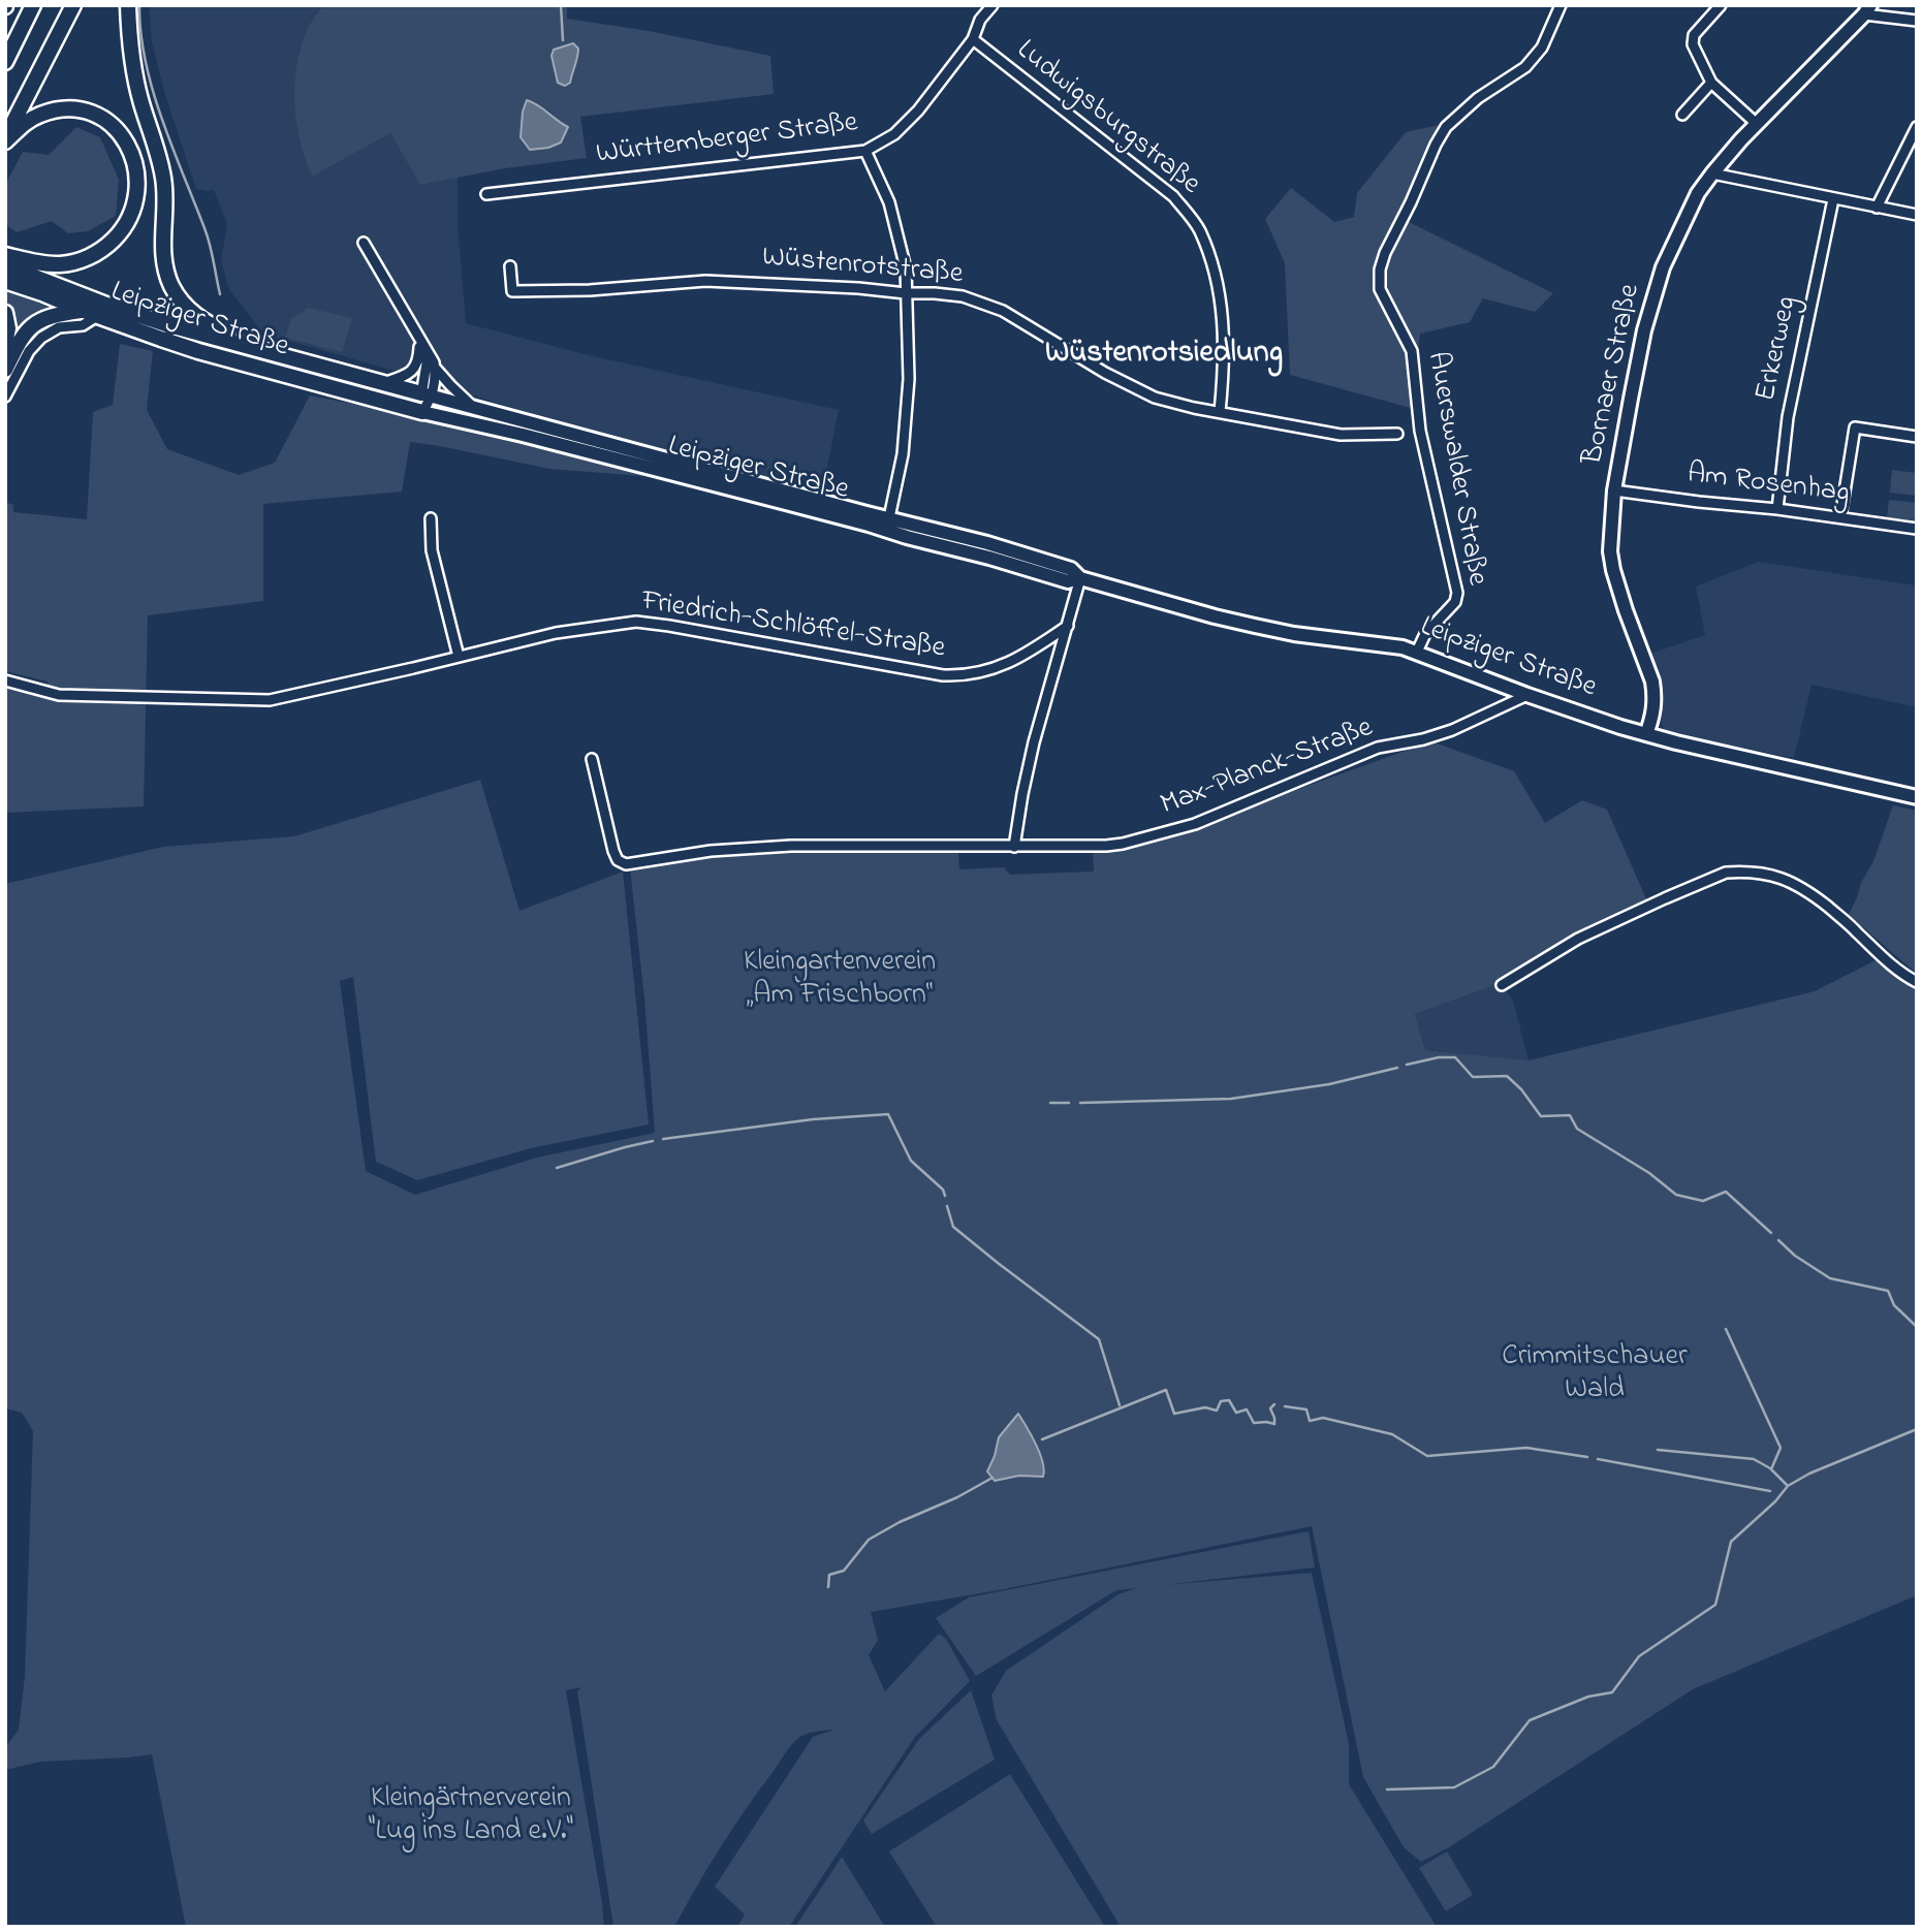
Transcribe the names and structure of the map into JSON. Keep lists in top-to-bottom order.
{
  "streets": {
    "highway": ["Leipziger Straße"],
    "main road": ["Bornaer Straße"],
    "street": [
      "Ludwigsburgstraße",
      "Württemberger Straße",
      "Wüstenrotstraße",
      "Erkerweg",
      "Auerswalder Straße",
      "Am Rosenhag",
      "Friedrich-Schlöffel-Straße",
      "Max-Planck-Straße"
    ]
  },
  "crossings": [
    ["Ludwigsburgstraße", "Württemberger Straße"],
    ["Ludwigsburgstraße", "Wüstenrotstraße"],
    ["Leipziger Straße", "Bornaer Straße"],
    ["Leipziger Straße", "Auerswalder Straße"],
    ["Leipziger Straße", "Max-Planck-Straße"],
    ["Erkerweg", "Am Rosenhag"],
    ["Bornaer Straße", "Am Rosenhag"]
  ],
  "districts": ["Wüstenrotsiedlung"],
  "parks": ["Kleingartenverein „Am Frischborn“", "Crimmitschauer Wald", "Kleingärtnerverein \"Lug ins Land e.V.\""]
}
